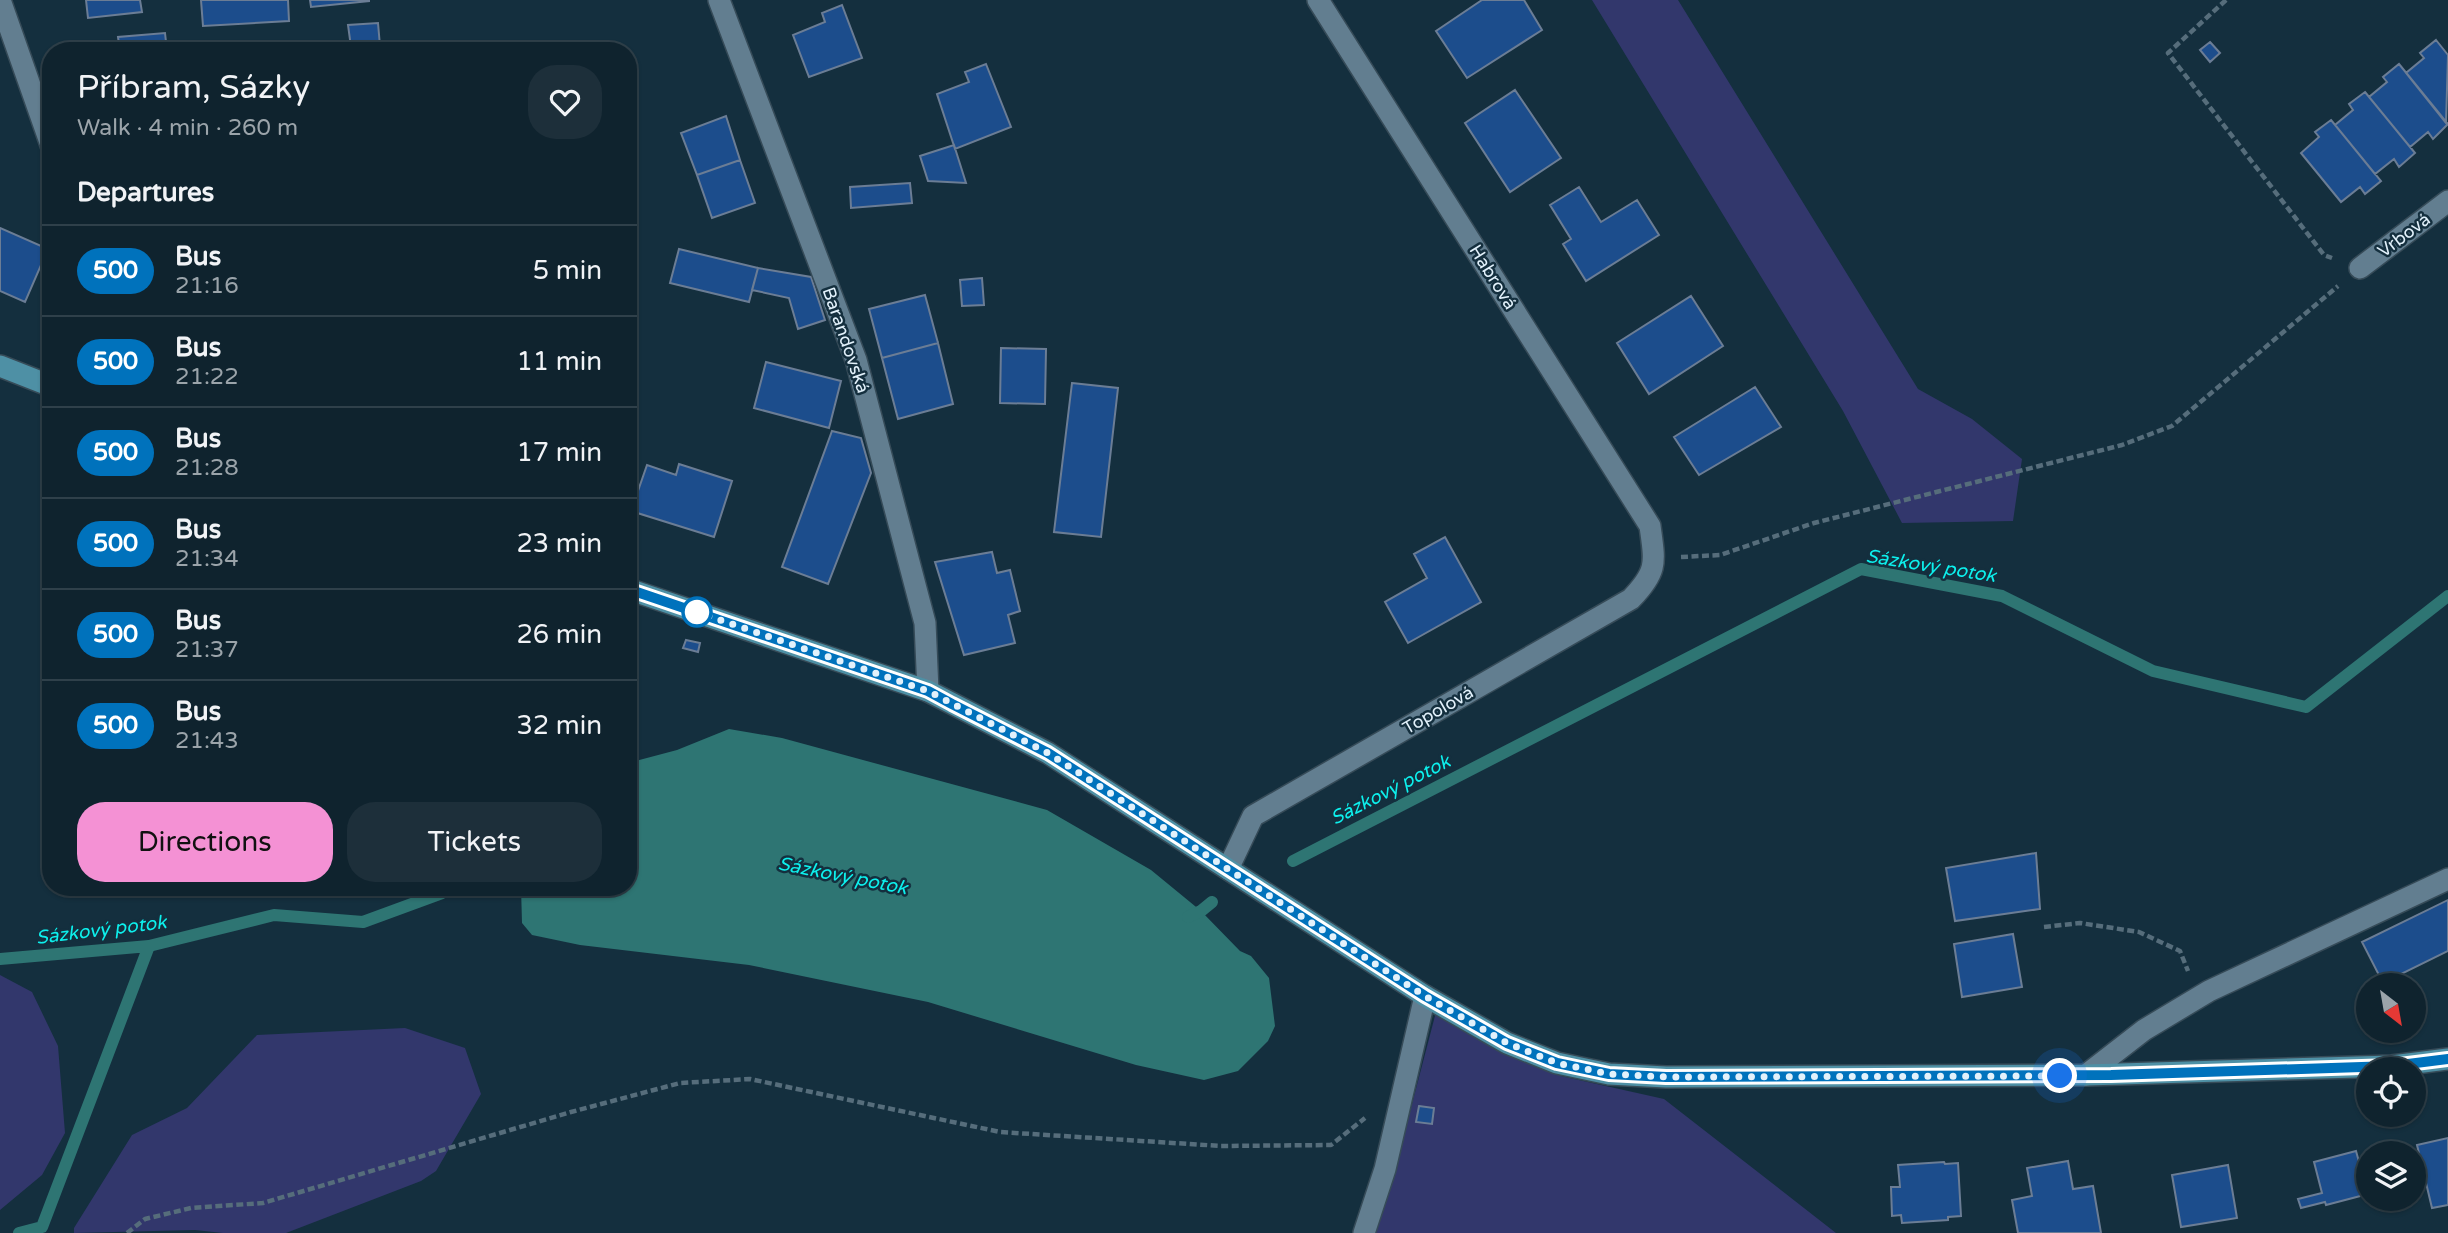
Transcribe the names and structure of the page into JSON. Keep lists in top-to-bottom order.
{
  "streets": {
    "street": [
      "Vrbová",
      "Habrová",
      "Barandovská",
      "Topolová"
    ]
  },
  "crossings": [
    ["Habrová", "Topolová"]
  ],
  "water": ["Sázkový potok"],
  "lines": ["bus line 500"],
  "north": "bottom right",
  "page": {
    "heading": [
      ["Příbram, Sázky", "Walk · 4 min · 260 m"],
      "Departures"
    ],
    "list": [
      {
        "mark": "500",
        "name": "Bus",
        "note": "21:16",
        "value": "5 min"
      },
      {
        "mark": "500",
        "name": "Bus",
        "note": "21:22",
        "value": "11 min"
      },
      {
        "mark": "500",
        "name": "Bus",
        "note": "21:28",
        "value": "17 min"
      },
      {
        "mark": "500",
        "name": "Bus",
        "note": "21:34",
        "value": "23 min"
      },
      {
        "mark": "500",
        "name": "Bus",
        "note": "21:37",
        "value": "26 min"
      },
      {
        "mark": "500",
        "name": "Bus",
        "note": "21:43",
        "value": "32 min"
      }
    ],
    "buttons": ["Directions", "Tickets"]
  }
}
